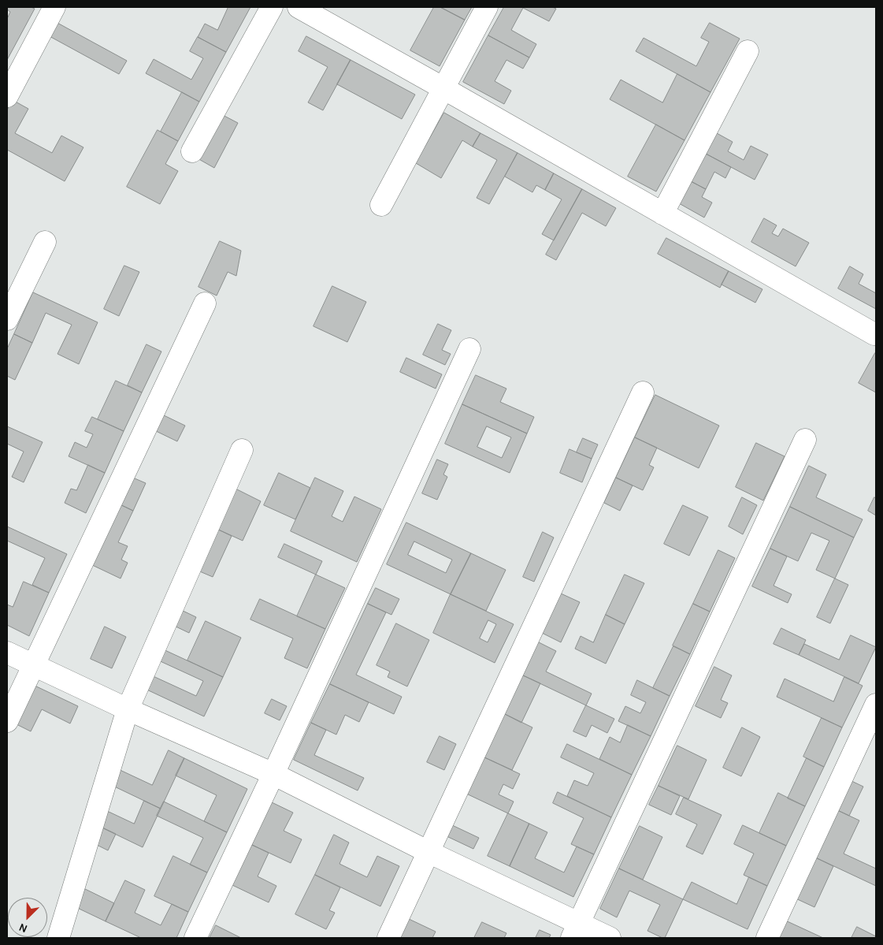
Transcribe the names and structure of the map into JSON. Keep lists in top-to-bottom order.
{
  "north": "bottom left"
}
